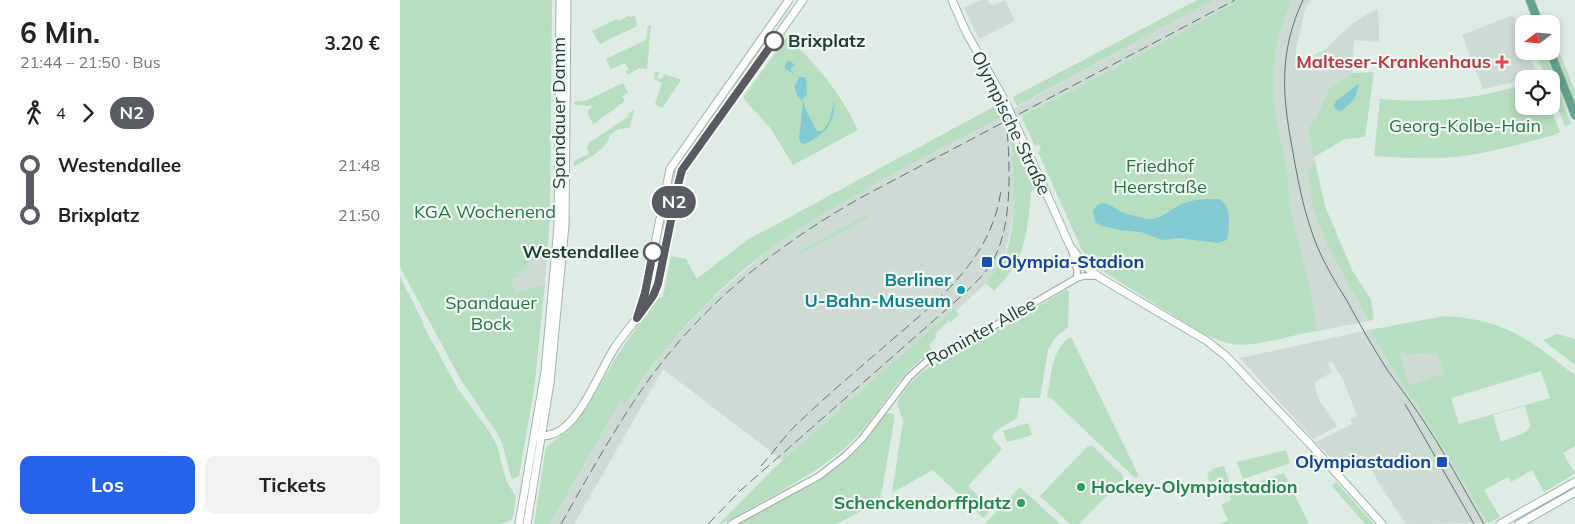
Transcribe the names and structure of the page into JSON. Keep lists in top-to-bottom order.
{
  "streets": {
    "main road": ["Spandauer Damm", "Olympische Straße"],
    "street": ["Rominter Allee"]
  },
  "crossings": [
    ["Olympische Straße", "Rominter Allee"]
  ],
  "parks": [
    "Georg-Kolbe-Hain",
    "Friedhof Heerstraße",
    "KGA Wochenend",
    "Spandauer Bock"
  ],
  "places": {
    "other": [
      "Brixplatz",
      "Westendallee",
      "Berliner U-Bahn-Museum",
      "Hockey-Olympiastadion",
      "Schenckendorffplatz"
    ],
    "health": ["Malteser-Krankenhaus"],
    "transit": ["Olympia-Stadion", "Olympiastadion"]
  },
  "lines": ["bus line N2"],
  "north": "left",
  "page": {
    "heading": ["6 Min.", "21:44 – 21:50 · Bus", "3.20 €"],
    "on_map": "N2",
    "legs": ["4", "N2"],
    "list": [
      {
        "name": "Westendallee",
        "value": "21:48"
      },
      {
        "name": "Brixplatz",
        "value": "21:50"
      }
    ],
    "buttons": ["Los", "Tickets"]
  }
}
